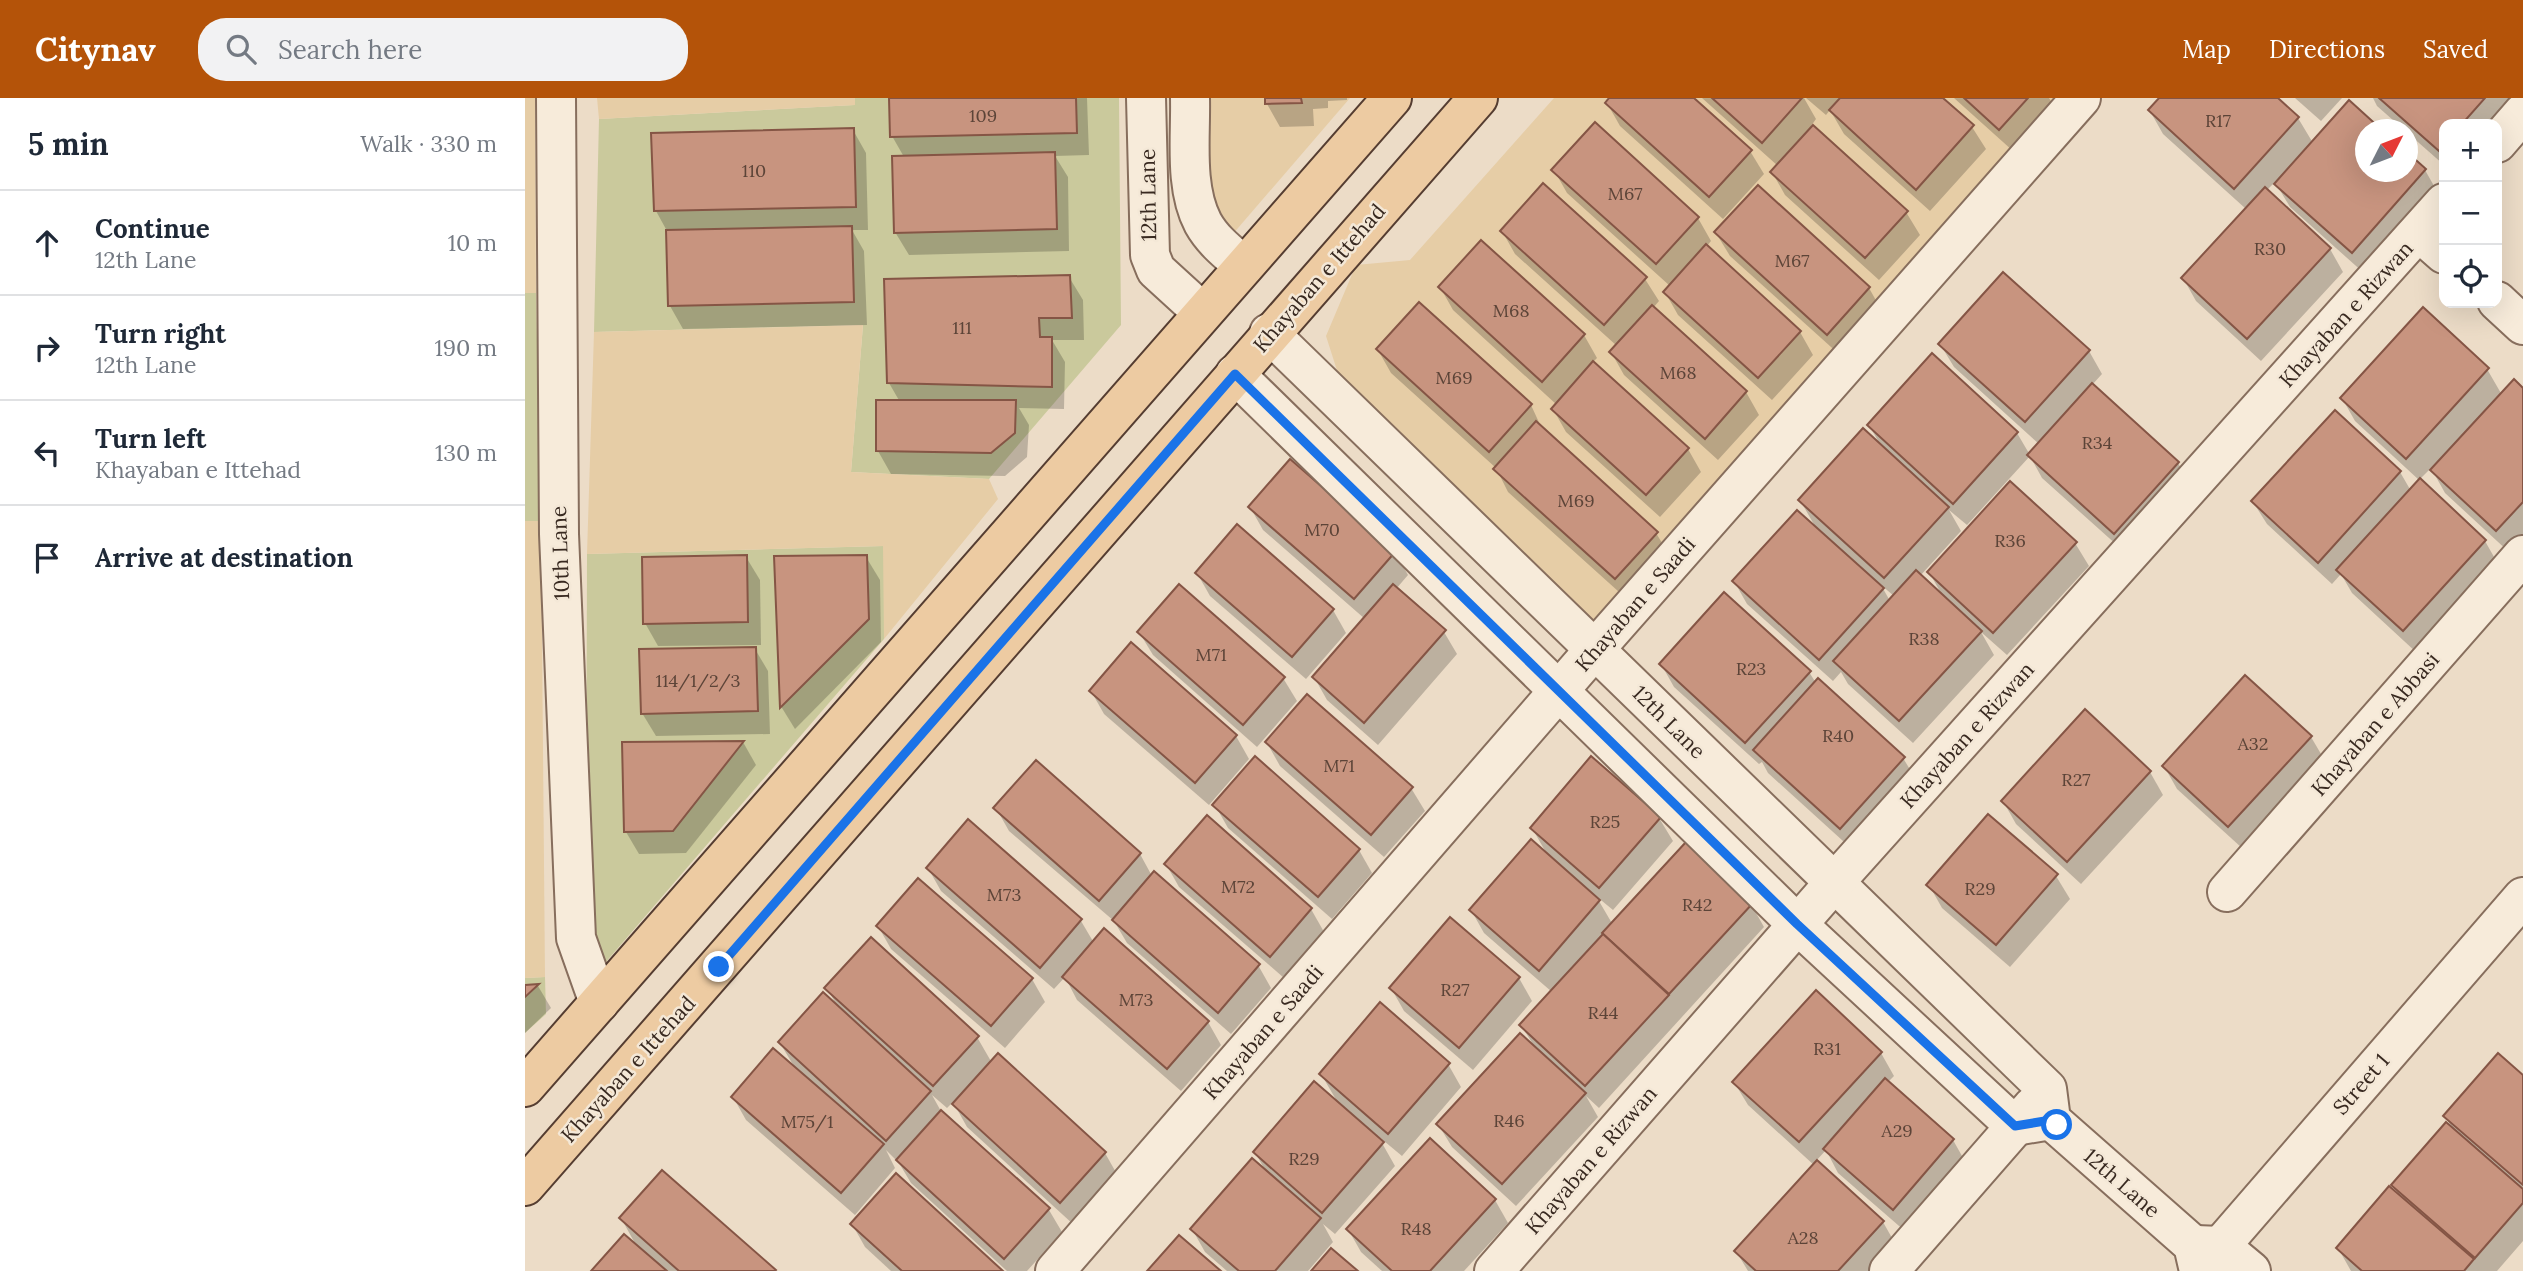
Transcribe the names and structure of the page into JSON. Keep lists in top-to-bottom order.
{
  "streets": {
    "main road": ["Khayaban e Ittehad"],
    "street": [
      "12th Lane",
      "Khayaban e Rizwan",
      "10th Lane",
      "Khayaban e Saadi",
      "Khayaban e Abbasi",
      "Street 1"
    ]
  },
  "crossings": [
    ["12th Lane", "Khayaban e Ittehad"],
    ["12th Lane", "Khayaban e Rizwan"],
    ["12th Lane", "Khayaban e Saadi"],
    ["12th Lane", "Street 1"]
  ],
  "house_numbers": [
    "109",
    "R17",
    "110",
    "M67",
    "R30",
    "M67",
    "M68",
    "111",
    "M68",
    "M69",
    "R34",
    "M69",
    "M70",
    "R36",
    "R38",
    "M71",
    "R23",
    "114/1/2/3",
    "R40",
    "A32",
    "M71",
    "R27",
    "R25",
    "M72",
    "R29",
    "M73",
    "R42",
    "R27",
    "M73",
    "R44",
    "R31",
    "R46",
    "M75/1",
    "A29",
    "R29",
    "R48",
    "A28"
  ],
  "north": "top right",
  "page": {
    "header": "Citynav",
    "search": "Search here",
    "nav": ["Map", "Directions", "Saved"],
    "heading": ["5 min", "Walk · 330 m"],
    "map_buttons": ["+", "−"],
    "list": [
      ["Continue", "12th Lane", "10 m"],
      ["Turn right", "12th Lane", "190 m"],
      ["Turn left", "Khayaban e Ittehad", "130 m"],
      "Arrive at destination"
    ]
  }
}
